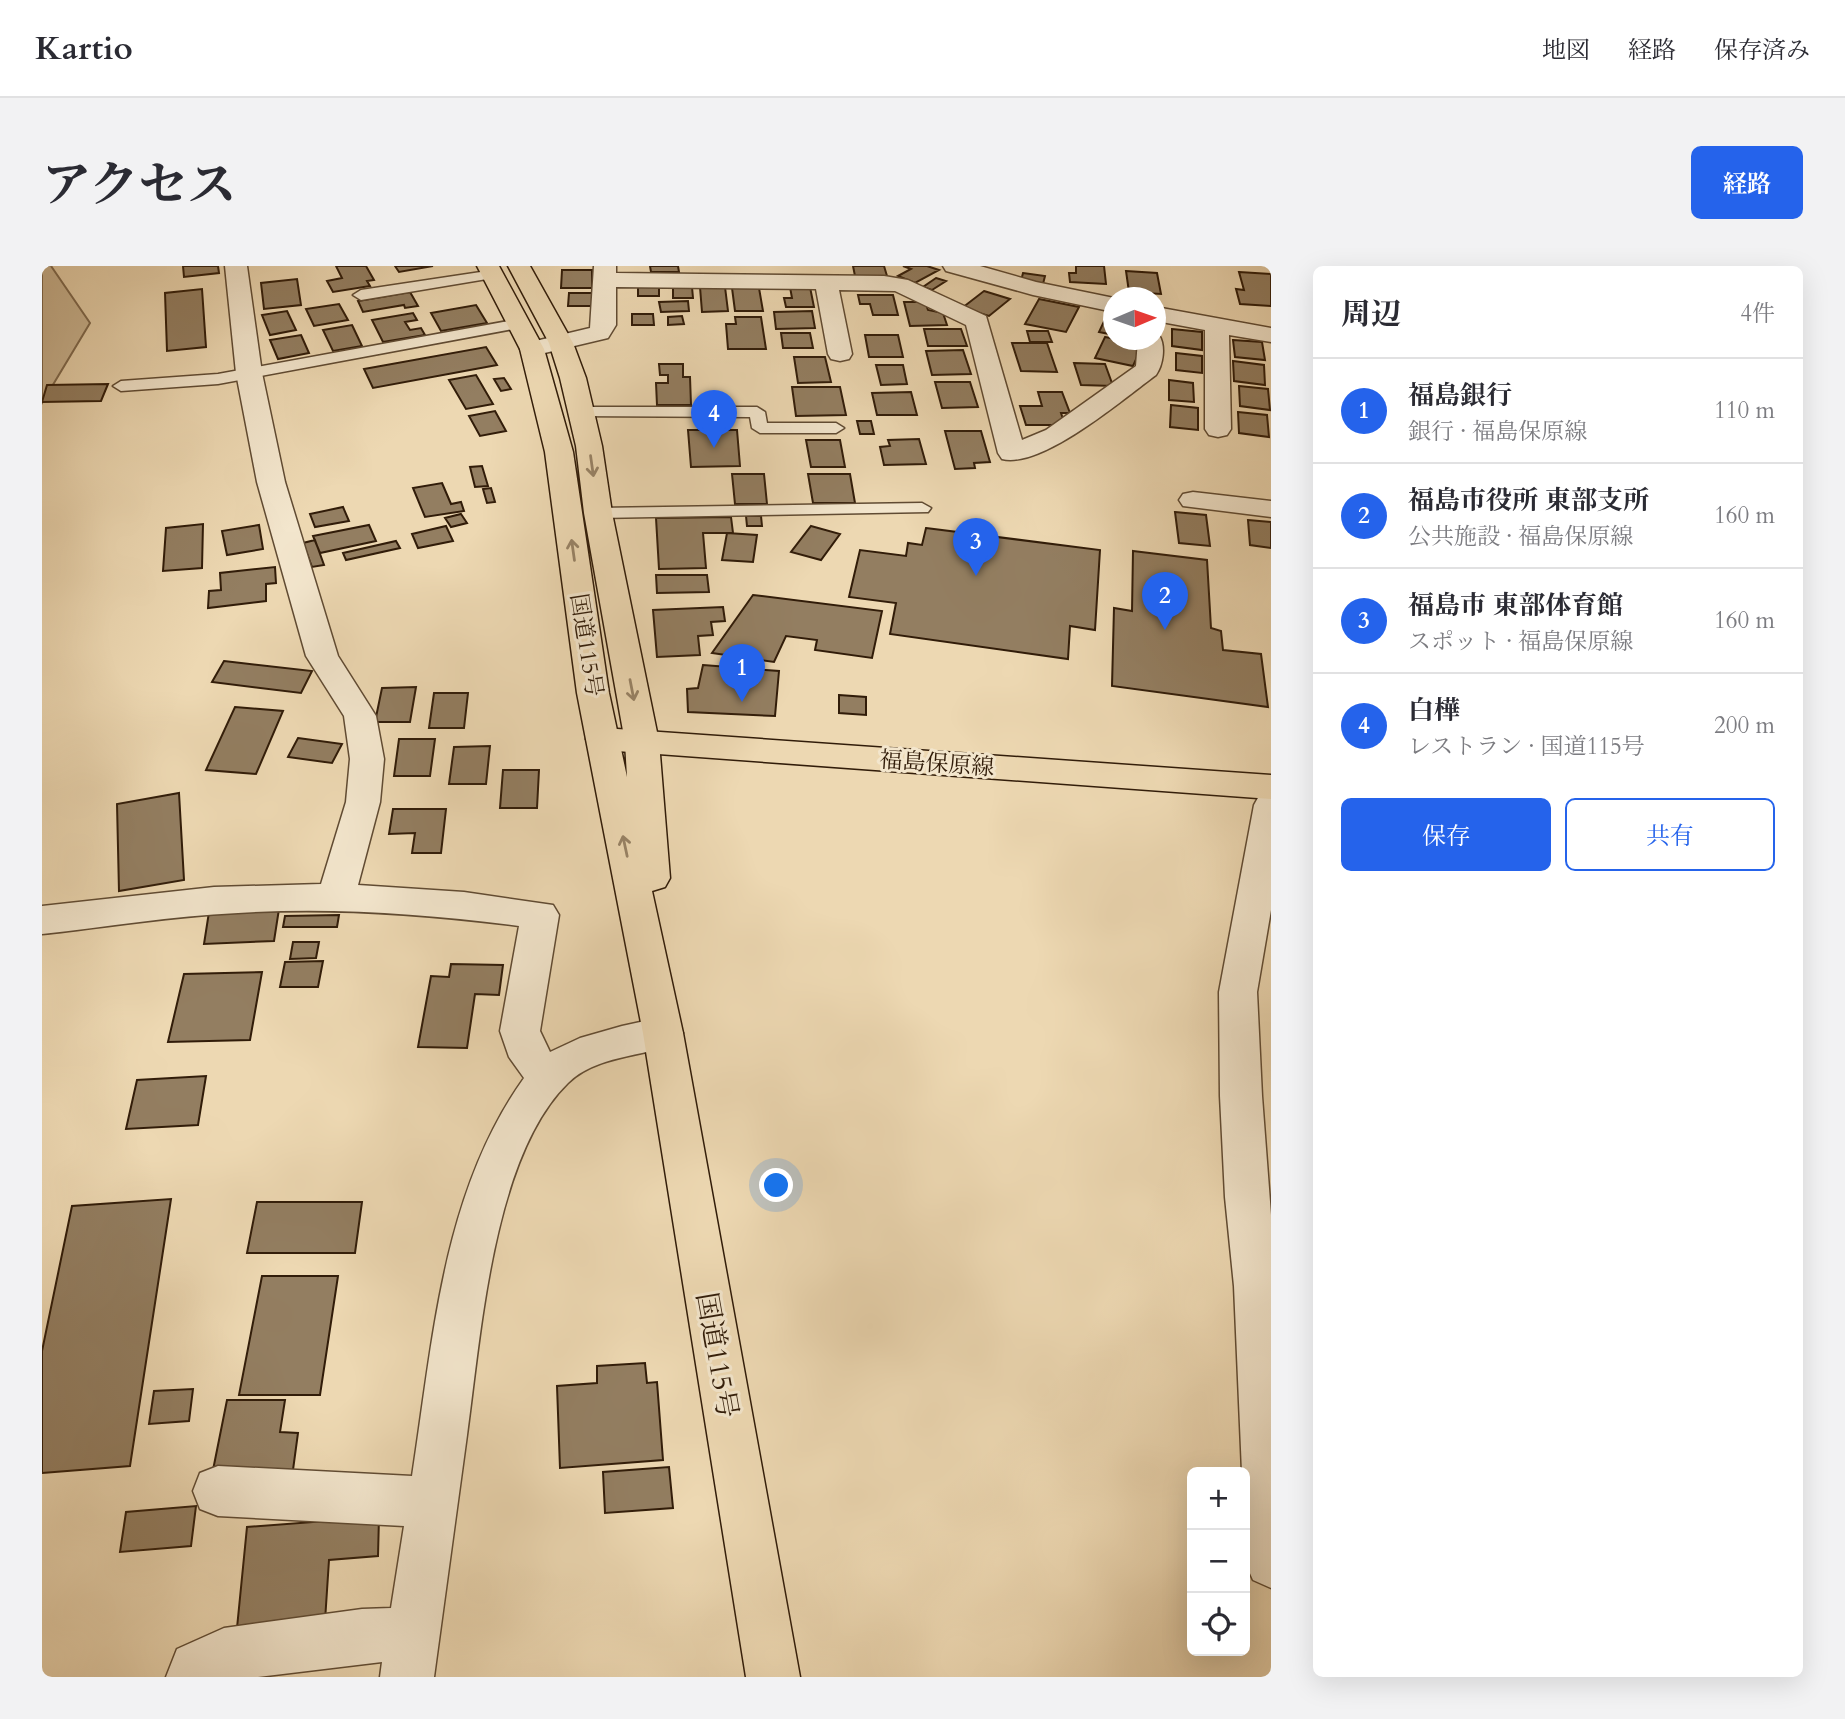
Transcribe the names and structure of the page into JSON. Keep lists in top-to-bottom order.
{
  "streets": {
    "main road": ["国道115号", "福島保原線"]
  },
  "crossings": [
    ["国道115号", "福島保原線"]
  ],
  "north": "right",
  "page": {
    "header": "Kartio",
    "nav": ["地図", "経路", "保存済み"],
    "title": "アクセス",
    "buttons": [
      "経路",
      ["保存", "共有"]
    ],
    "heading": ["周辺", "4件"],
    "list": [
      {
        "mark": "1",
        "name": "福島銀行",
        "note": "銀行 · 福島保原線",
        "value": "110 m"
      },
      {
        "mark": "2",
        "name": "福島市役所 東部支所",
        "note": "公共施設 · 福島保原線",
        "value": "160 m"
      },
      {
        "mark": "3",
        "name": "福島市 東部体育館",
        "note": "スポット · 福島保原線",
        "value": "160 m"
      },
      {
        "mark": "4",
        "name": "白樺",
        "note": "レストラン · 国道115号",
        "value": "200 m"
      }
    ],
    "pins": [
      "4",
      "3",
      "2",
      "1"
    ],
    "map_buttons": ["+", "−"]
  }
}
